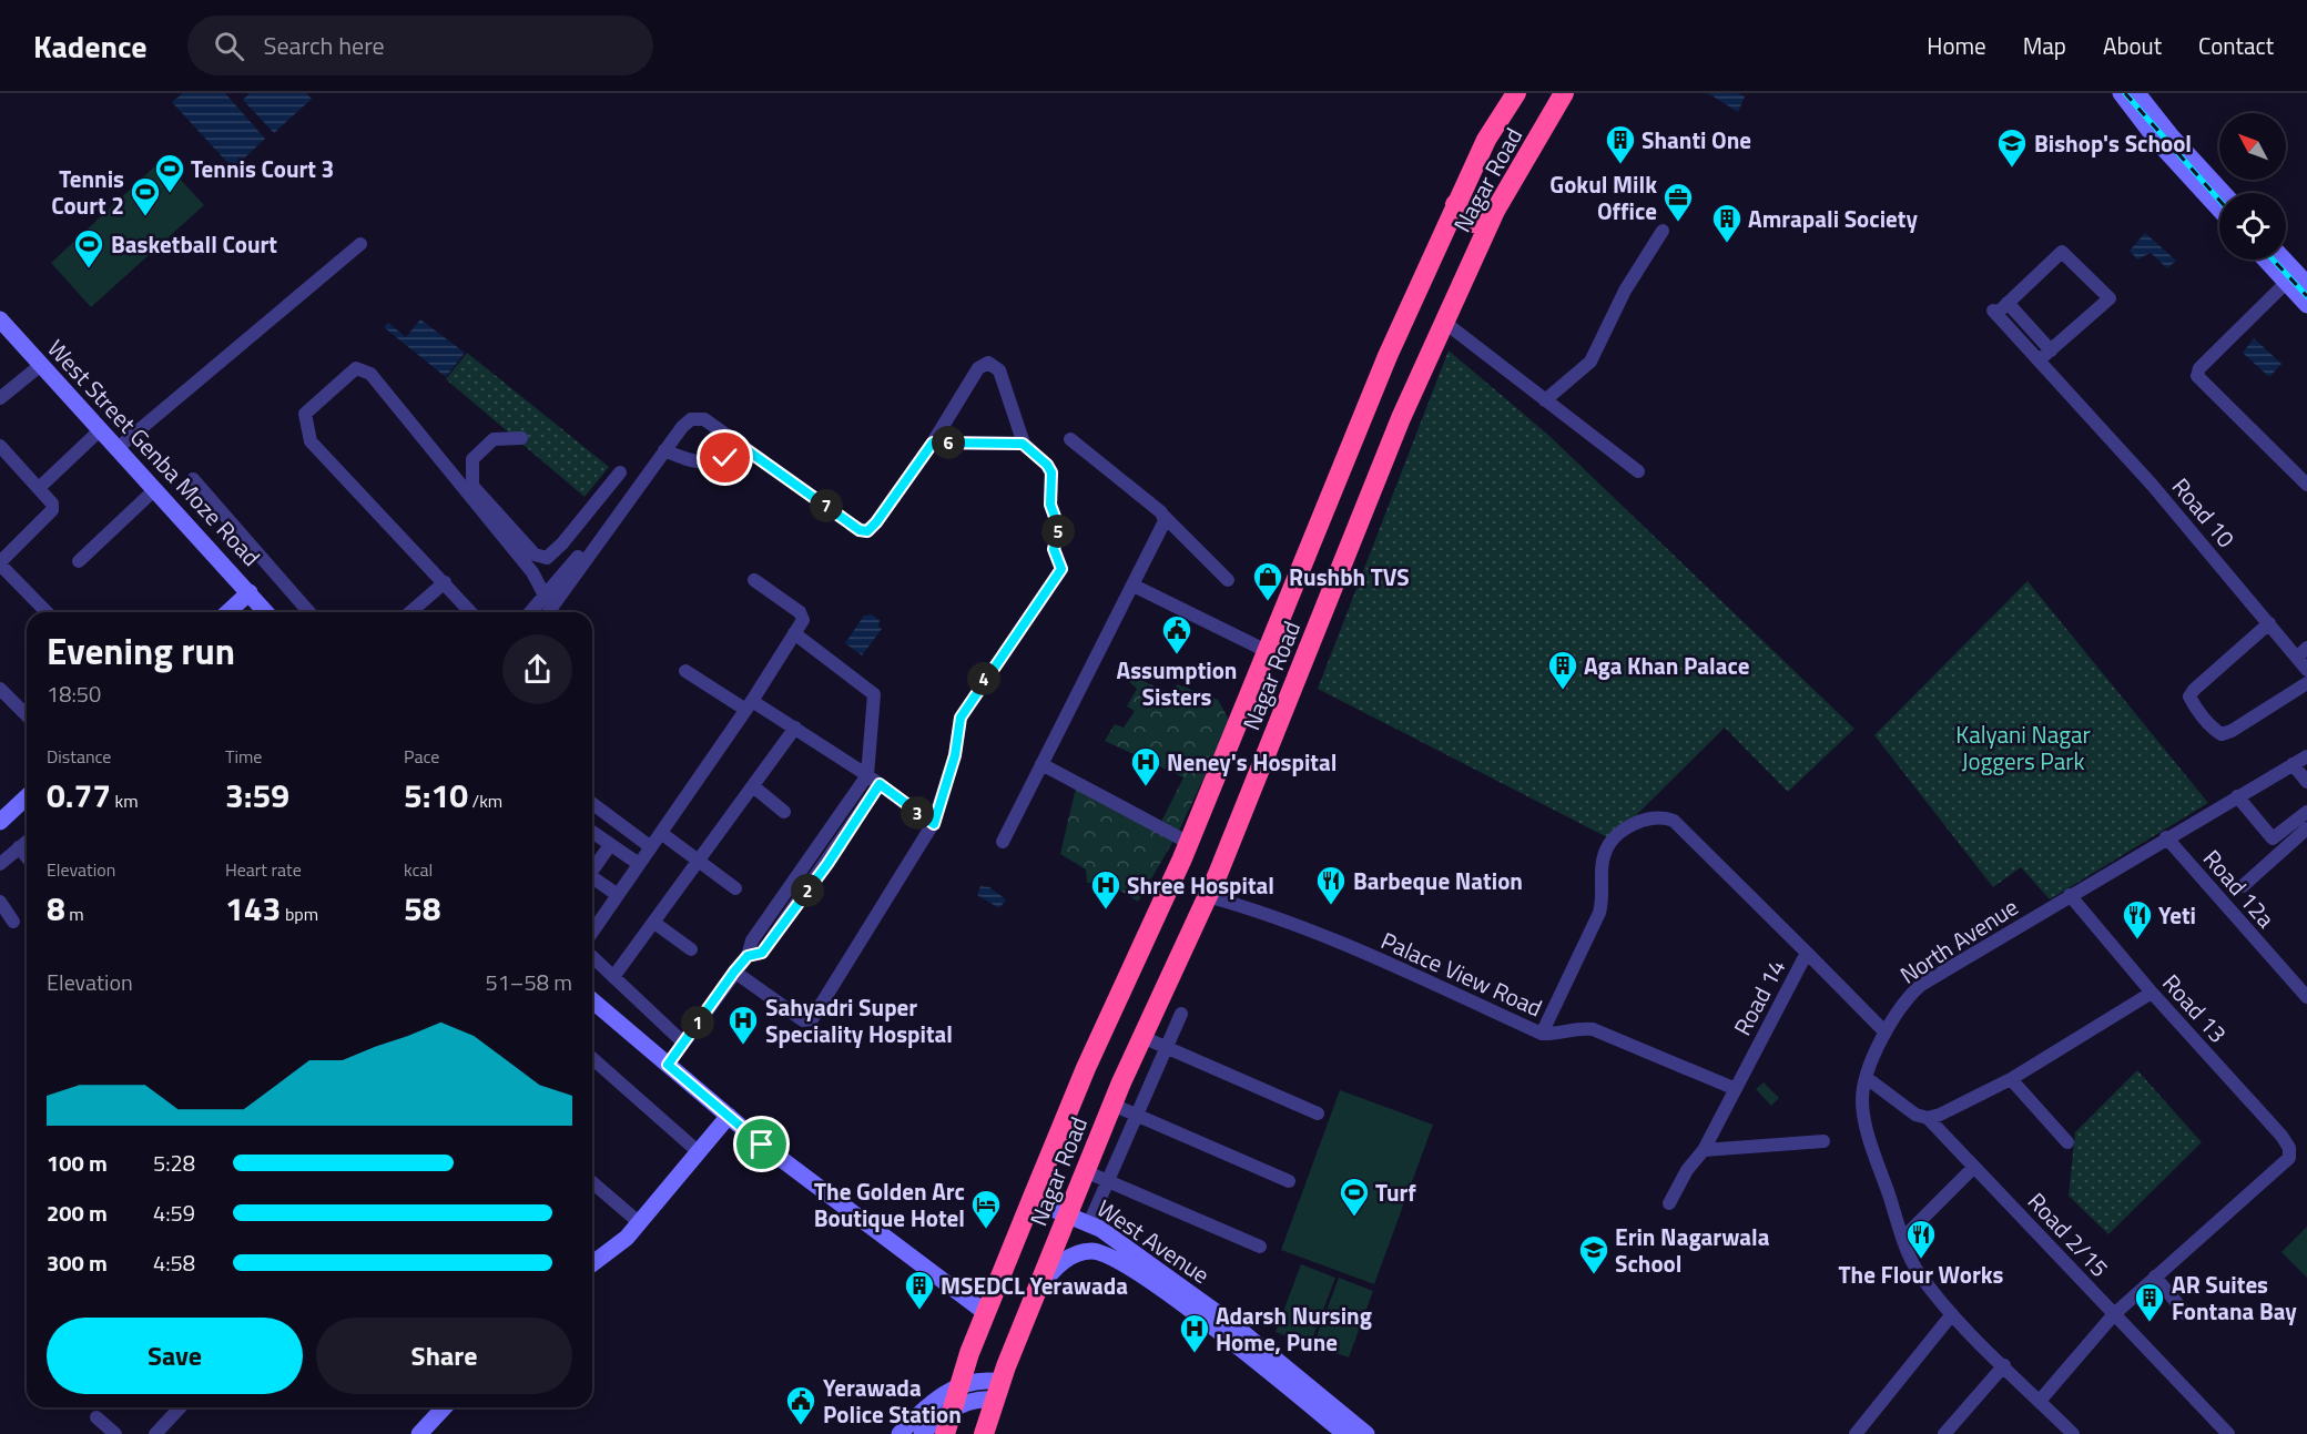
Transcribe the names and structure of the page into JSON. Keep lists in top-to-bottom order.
{
  "streets": {
    "highway": ["Nagar Road"],
    "main road": ["West Street Genba Moze Road", "West Avenue"],
    "street": [
      "Road 10",
      "Road 12a",
      "North Avenue",
      "Palace View Road",
      "Road 14",
      "Road 13",
      "Road 2/15"
    ]
  },
  "crossings": [
    ["Nagar Road", "Palace View Road"],
    ["Nagar Road", "West Avenue"],
    ["Road 12a", "North Avenue"],
    ["North Avenue", "Road 14"],
    ["North Avenue", "Road 13"],
    ["North Avenue", "Road 2/15"],
    ["Palace View Road", "Road 14"]
  ],
  "parks": ["Kalyani Nagar Joggers Park"],
  "places": {
    "building": [
      "Shanti One",
      "Amrapali Society",
      "Aga Khan Palace",
      "MSEDCL Yerawada",
      "AR Suites Fontana Bay"
    ],
    "school or university": ["Bishop's School", "Erin Nagarwala School"],
    "sports": [
      "Tennis Court 3",
      "Tennis Court 2",
      "Basketball Court",
      "Turf"
    ],
    "office": ["Gokul Milk Office"],
    "shop": ["Rushbh TVS"],
    "public building": ["Assumption Sisters", "Yerawada Police Station"],
    "hospital": [
      "Neney's Hospital",
      "Shree Hospital",
      "Sahyadri Super Speciality Hospital",
      "Adarsh Nursing Home, Pune"
    ],
    "restaurant": ["Barbeque Nation", "Yeti", "The Flour Works"],
    "hotel": ["The Golden Arc Boutique Hotel"]
  },
  "north": "top left",
  "page": {
    "header": "Kadence",
    "search": "Search here",
    "nav": [
      "Home",
      "Map",
      "About",
      "Contact"
    ],
    "pins": [
      "6",
      "7",
      "5",
      "4",
      "3",
      "2",
      "1"
    ],
    "heading": ["Evening run", "18:50"],
    "stats": [
      ["Distance", "0.77 km"],
      ["Time", "3:59"],
      ["Pace", "5:10 /km"],
      ["Elevation", "8 m"],
      ["Heart rate", "143 bpm"],
      ["kcal", "58"]
    ],
    "chart": ["Elevation", "51–58 m"],
    "list": [
      {
        "name": "100 m",
        "note": "5:28"
      },
      {
        "name": "200 m",
        "note": "4:59"
      },
      {
        "name": "300 m",
        "note": "4:58"
      }
    ],
    "buttons": ["Save", "Share"]
  }
}
